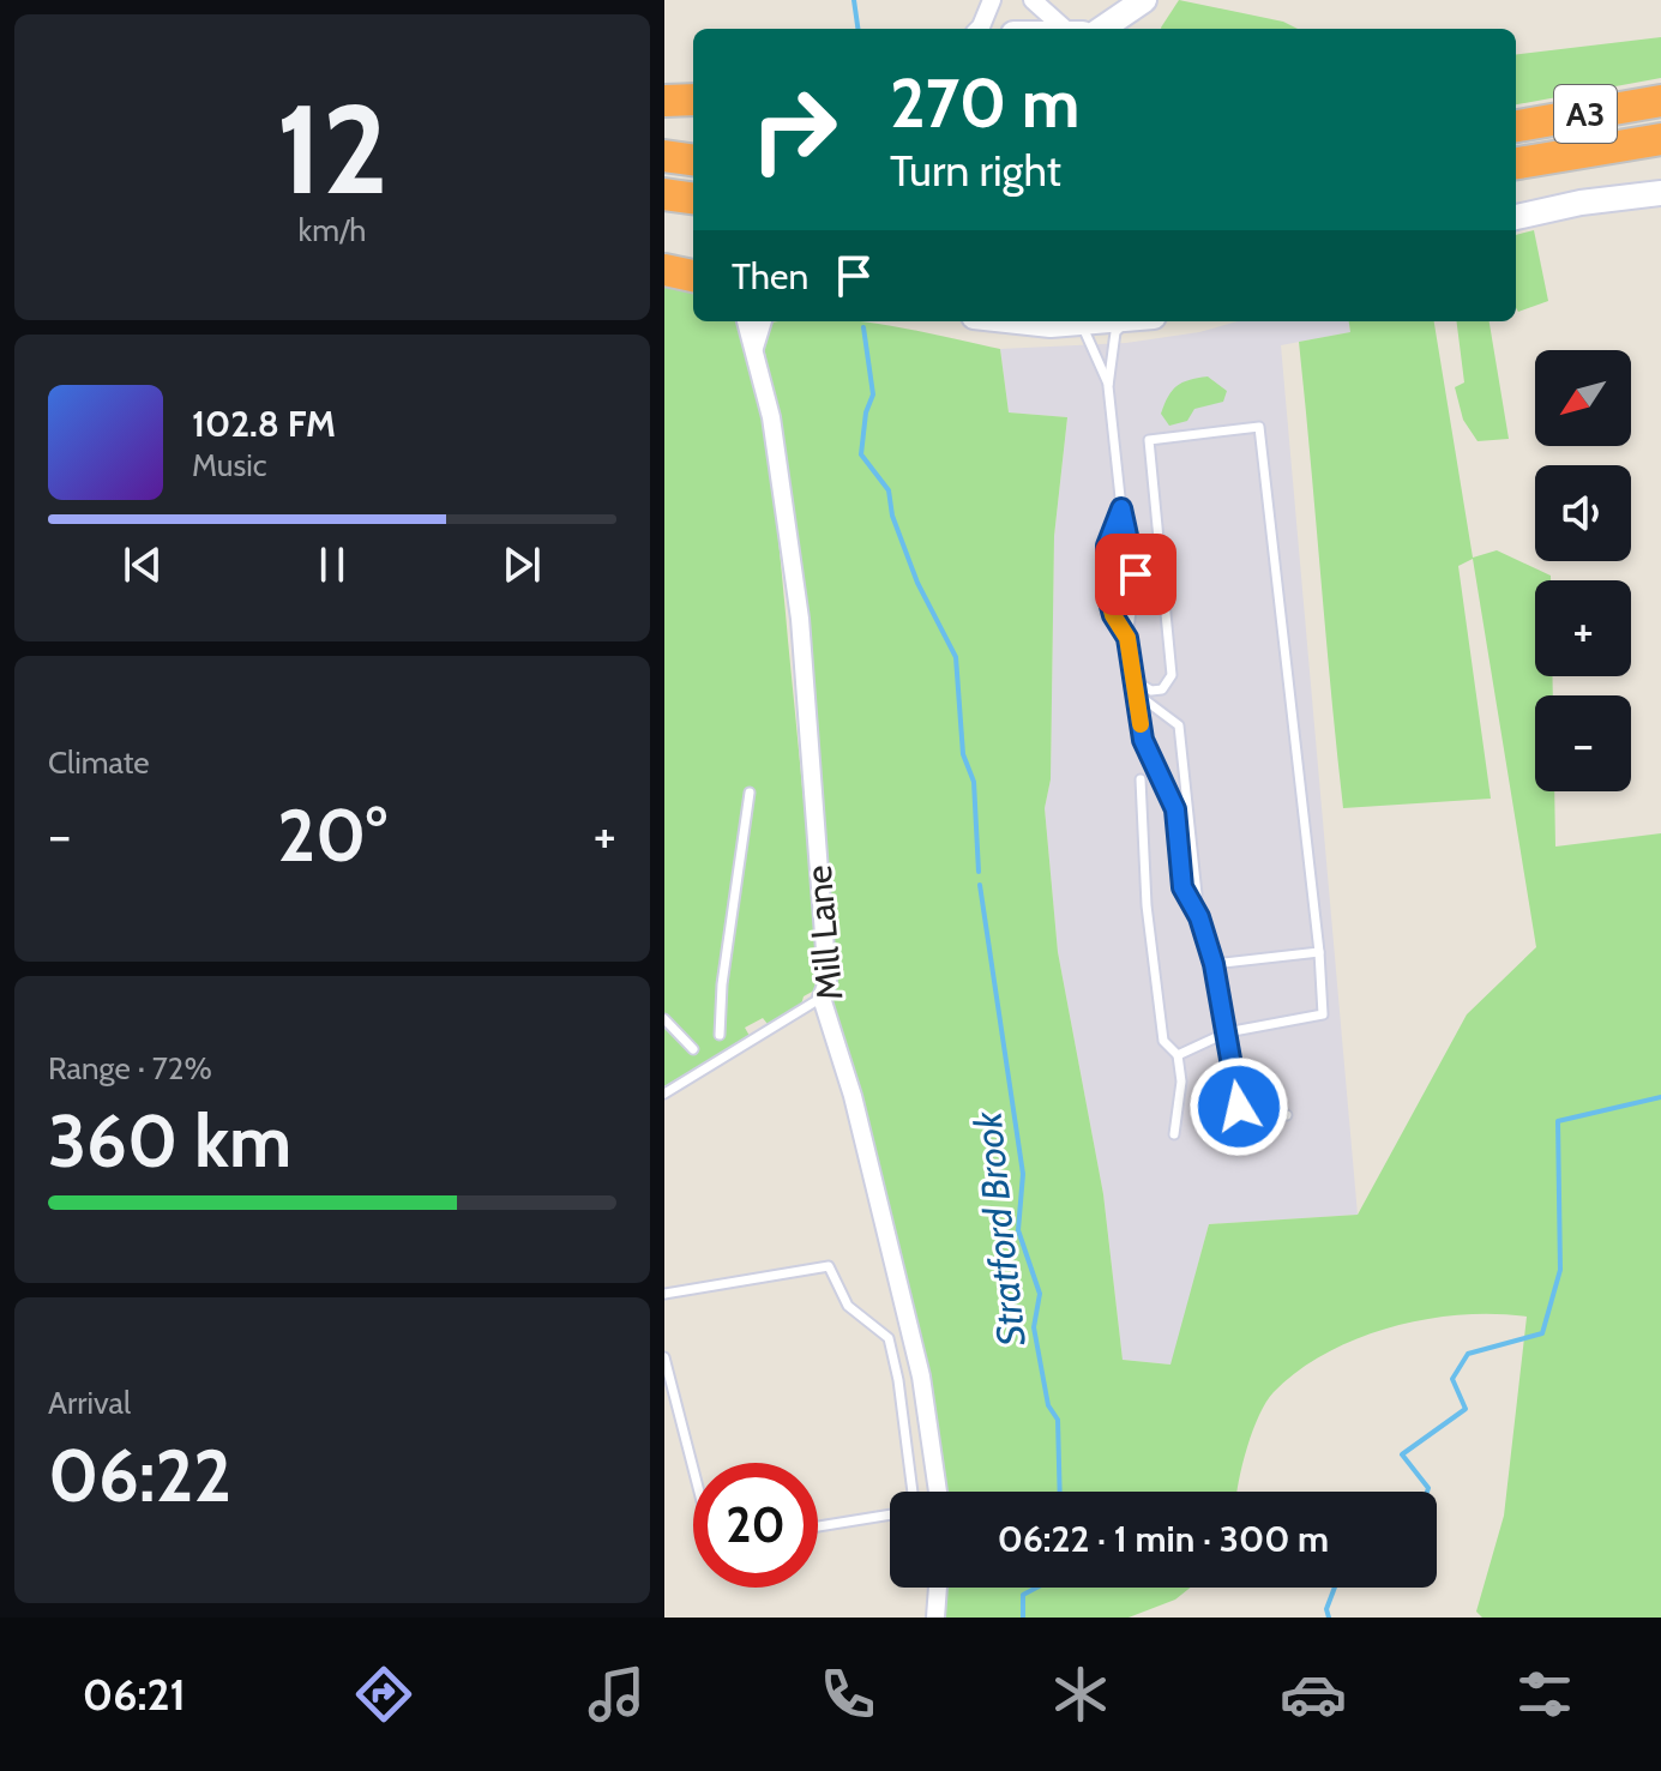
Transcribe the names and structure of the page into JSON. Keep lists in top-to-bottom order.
{
  "streets": {
    "highway": ["A3"],
    "street": ["Mill Lane"]
  },
  "water": ["Stratford Brook"],
  "north": "bottom left",
  "page": {
    "tile": [
      ["12", "km/h"],
      "Climate",
      ["Range · 72%", "360 km"],
      ["Arrival", "06:22"]
    ],
    "turn": ["270 m", "Turn right"],
    "then": "Then",
    "map_buttons": ["+", "−"],
    "song": ["102.8 FM", "Music"],
    "heat": ["−", "20°", "+"],
    "limit": "20",
    "trip": "06:22 · 1 min · 300 m",
    "tabs": "06:21"
  }
}
